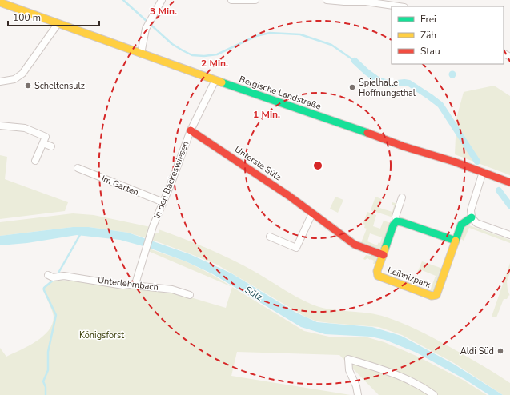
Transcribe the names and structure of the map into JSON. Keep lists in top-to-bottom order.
{
  "streets": {
    "main road": ["Bergische Landstraße", "Unterste Sülz", "Leibnizpark"],
    "street": ["In den Backeswiesen", "Im Garten", "Unterlehmbach"]
  },
  "crossings": [
    ["Bergische Landstraße", "In den Backeswiesen"],
    ["Unterste Sülz", "In den Backeswiesen"],
    ["Unterste Sülz", "Leibnizpark"],
    ["In den Backeswiesen", "Im Garten"],
    ["In den Backeswiesen", "Unterlehmbach"]
  ],
  "water": ["Sülz"],
  "parks": ["Königsforst"],
  "places": ["Scheltensülz", "Spielhalle Hoffnungsthal", "Aldi Süd"],
  "legend": ["Frei", "Zäh", "Stau"],
  "scale_bar": "100 m",
  "rings": ["3 Min.", "2 Min.", "1 Min."]
}
